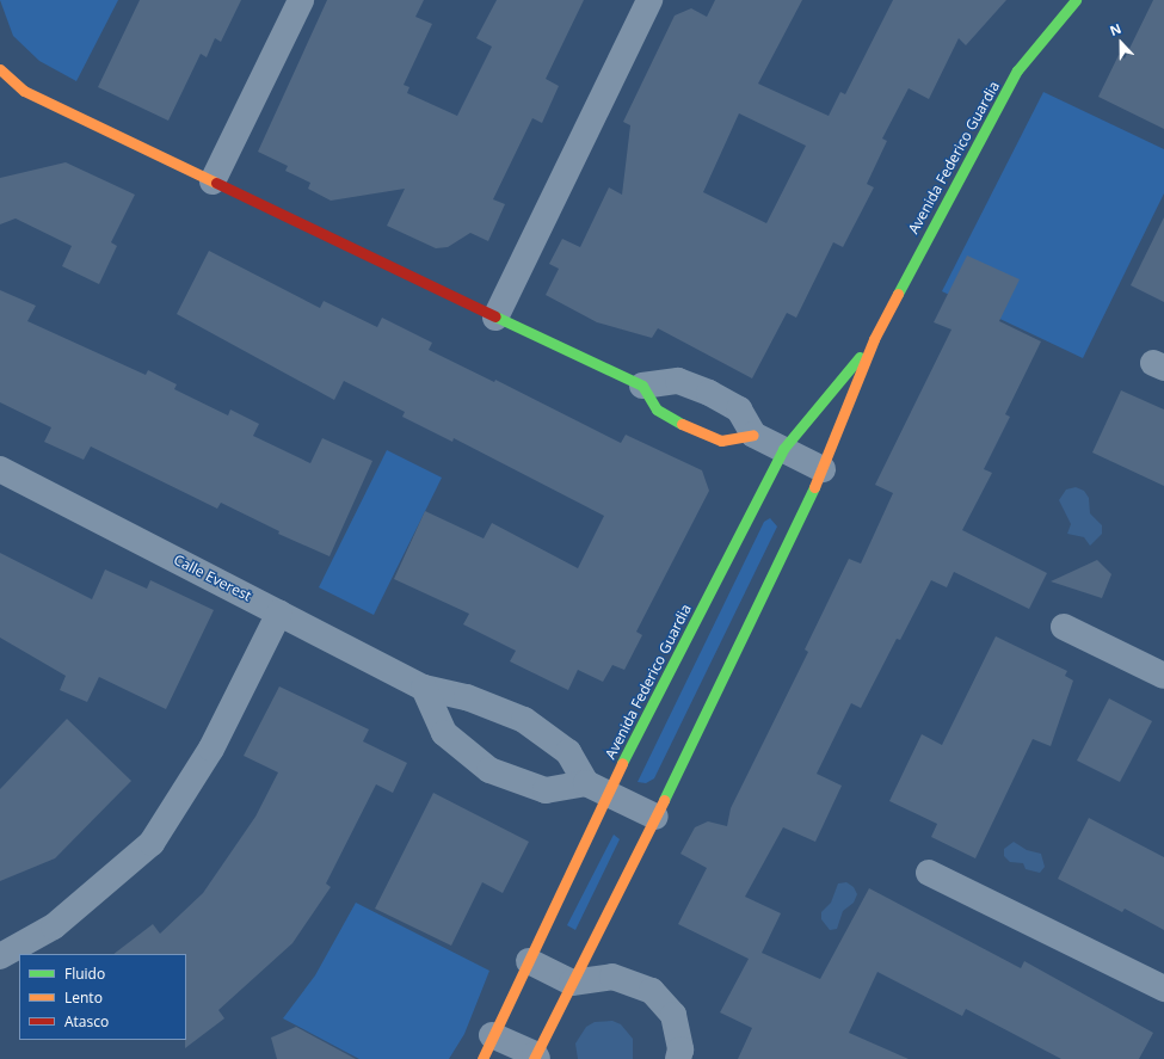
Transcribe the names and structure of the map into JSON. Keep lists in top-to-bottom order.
{
  "streets": {
    "street": ["Avenida Federico Guardia", "Calle Everest"]
  },
  "crossings": [
    ["Avenida Federico Guardia", "Calle Everest"]
  ],
  "legend": ["Fluido", "Lento", "Atasco"],
  "north": "top"
}
